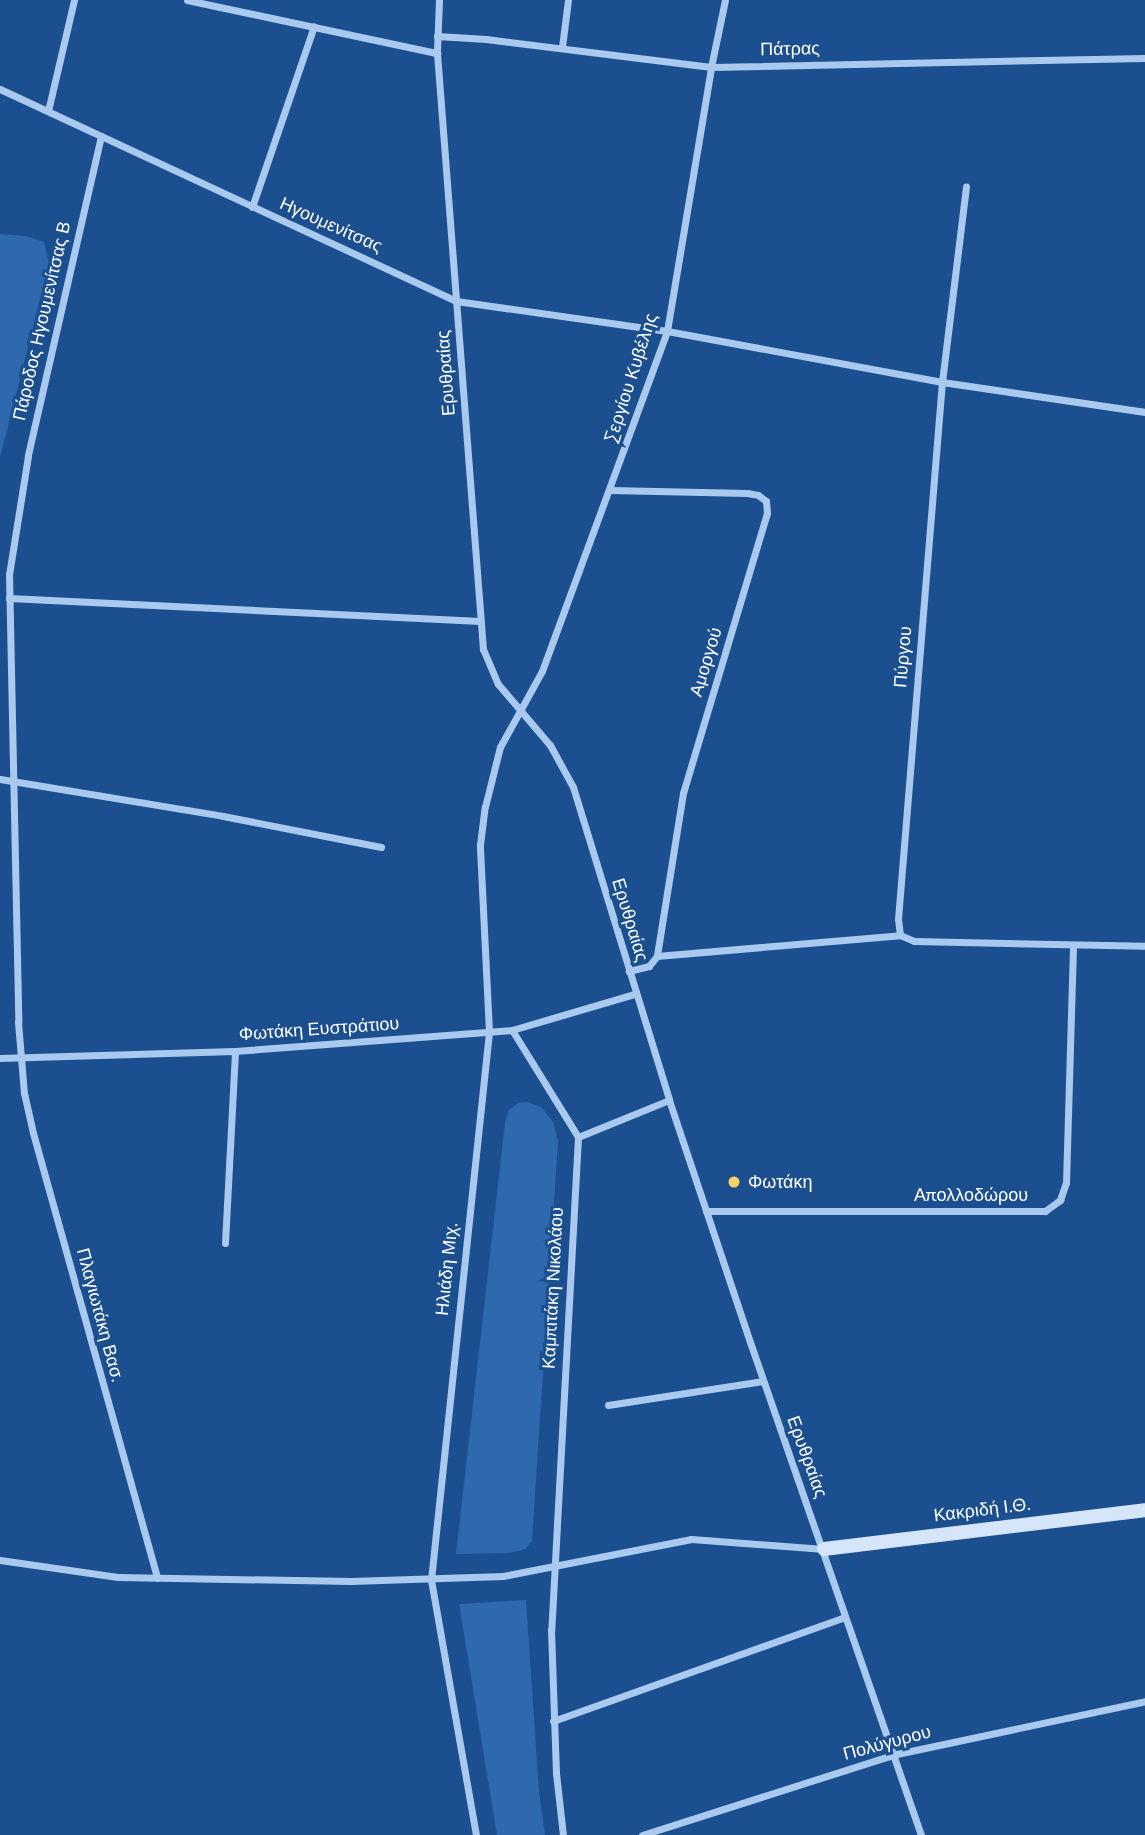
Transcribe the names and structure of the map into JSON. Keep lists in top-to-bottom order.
{
  "streets": {
    "street": [
      "Πάτρας",
      "Ηγουμενίτσας",
      "Πάροδος Ηγουμενίτσας Β",
      "Ερυθραίας",
      "Σεργίου Κυβέλης",
      "Πύργου",
      "Αμοργού",
      "Φωτάκη Ευστράτιου",
      "Απολλοδώρου",
      "Ηλιάδη Μιχ.",
      "Καμπιτάκη Νικολάου",
      "Πλαγιωτάκη Βασ.",
      "Κακριδή Ι.Θ.",
      "Πολύγυρου"
    ]
  },
  "crossings": [
    ["Πάτρας", "Ερυθραίας"],
    ["Πάτρας", "Σεργίου Κυβέλης"],
    ["Ηγουμενίτσας", "Πάροδος Ηγουμενίτσας Β"],
    ["Ηγουμενίτσας", "Ερυθραίας"],
    ["Ηγουμενίτσας", "Σεργίου Κυβέλης"],
    ["Ηγουμενίτσας", "Πύργου"],
    ["Πάροδος Ηγουμενίτσας Β", "Φωτάκη Ευστράτιου"],
    ["Πάροδος Ηγουμενίτσας Β", "Πλαγιωτάκη Βασ."],
    ["Ερυθραίας", "Σεργίου Κυβέλης"],
    ["Ερυθραίας", "Φωτάκη Ευστράτιου"],
    ["Ερυθραίας", "Απολλοδώρου"],
    ["Ερυθραίας", "Ηλιάδη Μιχ."],
    ["Ερυθραίας", "Κακριδή Ι.Θ."],
    ["Ερυθραίας", "Πολύγυρου"],
    ["Σεργίου Κυβέλης", "Αμοργού"],
    ["Σεργίου Κυβέλης", "Ηλιάδη Μιχ."],
    ["Φωτάκη Ευστράτιου", "Ηλιάδη Μιχ."],
    ["Φωτάκη Ευστράτιου", "Πλαγιωτάκη Βασ."]
  ],
  "places": ["Φωτάκη"]
}
